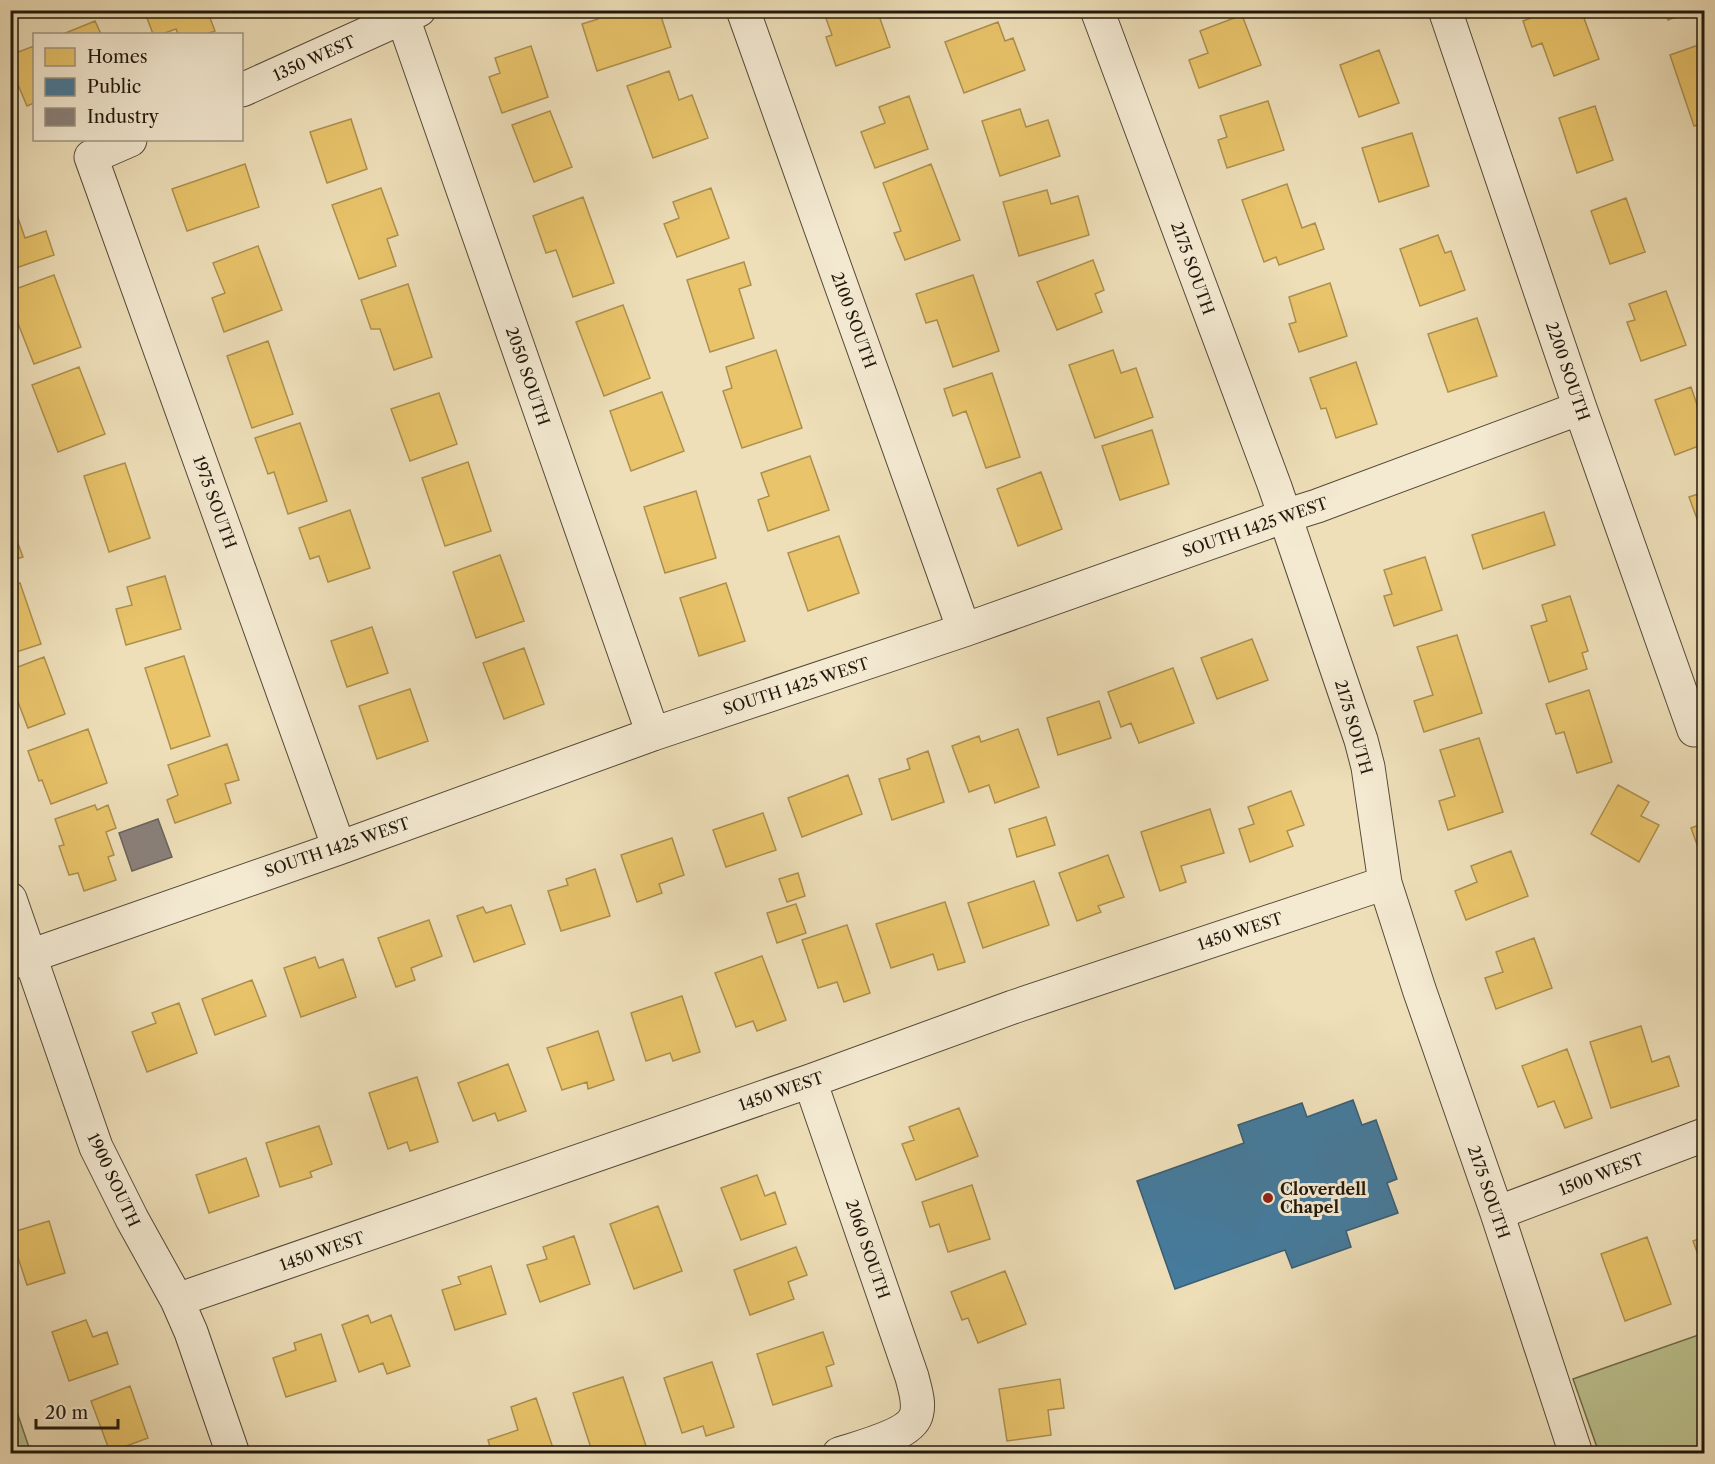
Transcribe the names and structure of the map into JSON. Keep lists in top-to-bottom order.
{
  "streets": {
    "street": [
      "1350 WEST",
      "2175 SOUTH",
      "2100 SOUTH",
      "2200 SOUTH",
      "2050 SOUTH",
      "1975 SOUTH",
      "SOUTH 1425 WEST",
      "1450 WEST",
      "1500 WEST",
      "1900 SOUTH",
      "2060 SOUTH"
    ]
  },
  "crossings": [
    ["1350 WEST", "2050 SOUTH"],
    ["2175 SOUTH", "SOUTH 1425 WEST"],
    ["2175 SOUTH", "1450 WEST"],
    ["2175 SOUTH", "1500 WEST"],
    ["2100 SOUTH", "SOUTH 1425 WEST"],
    ["2200 SOUTH", "SOUTH 1425 WEST"],
    ["2050 SOUTH", "SOUTH 1425 WEST"],
    ["1975 SOUTH", "SOUTH 1425 WEST"],
    ["SOUTH 1425 WEST", "1900 SOUTH"],
    ["1450 WEST", "1900 SOUTH"],
    ["1450 WEST", "2060 SOUTH"]
  ],
  "places": ["Cloverdell Chapel"],
  "legend": ["Homes", "Public", "Industry"],
  "scale_bar": "20 m"
}
